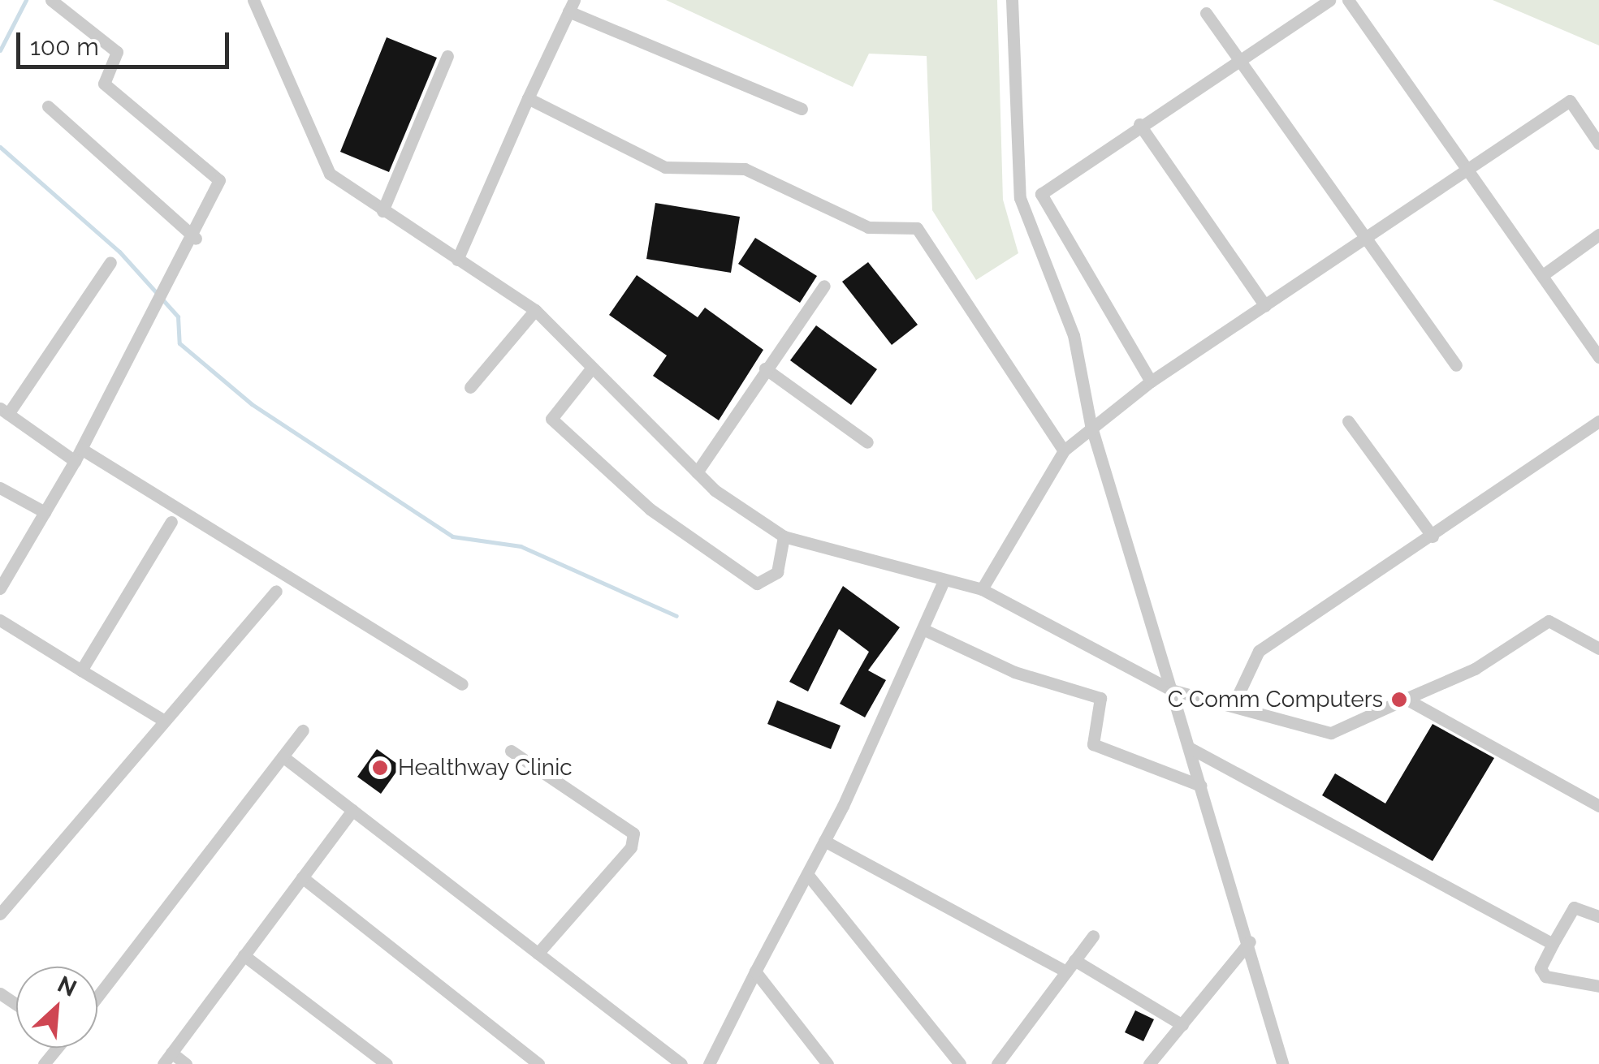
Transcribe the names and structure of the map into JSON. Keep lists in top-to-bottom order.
{
  "places": ["C Comm Computers", "Healthway Clinic"],
  "scale_bar": "100 m",
  "north": "top right"
}
